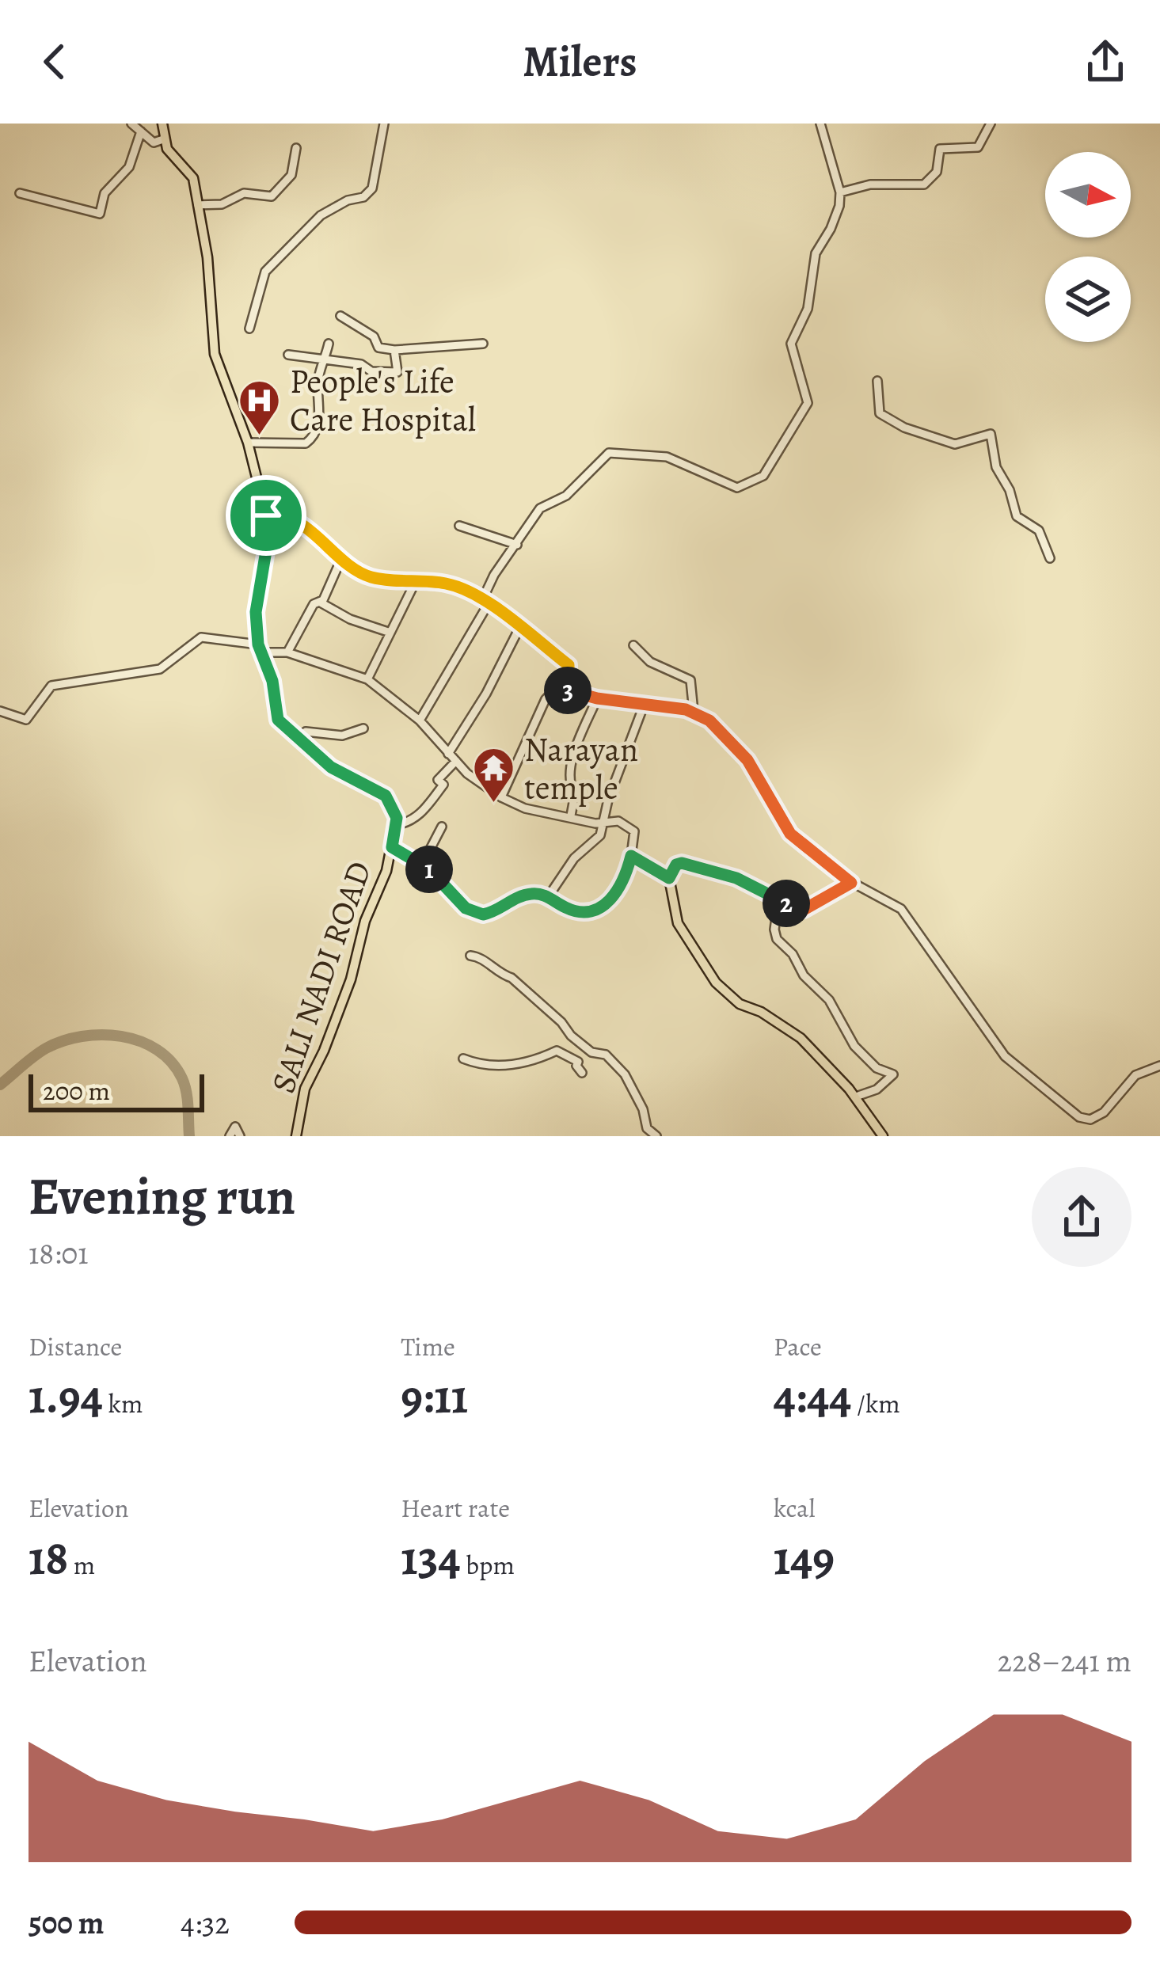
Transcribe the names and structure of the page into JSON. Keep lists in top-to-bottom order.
{
  "streets": {
    "main road": ["SALI NADI ROAD"]
  },
  "places": {
    "hospital": ["People's Life Care Hospital"],
    "temple": ["Narayan temple"]
  },
  "scale_bar": "200 m",
  "north": "right",
  "page": {
    "header": "Milers",
    "pins": ["3", "1", "2"],
    "scale": "200 m",
    "heading": ["Evening run", "18:01"],
    "stats": [
      ["Distance", "1.94 km"],
      ["Time", "9:11"],
      ["Pace", "4:44 /km"],
      ["Elevation", "18 m"],
      ["Heart rate", "134 bpm"],
      ["kcal", "149"]
    ],
    "chart": ["Elevation", "228–241 m"],
    "list": [
      {
        "name": "500 m",
        "note": "4:32"
      }
    ]
  }
}
